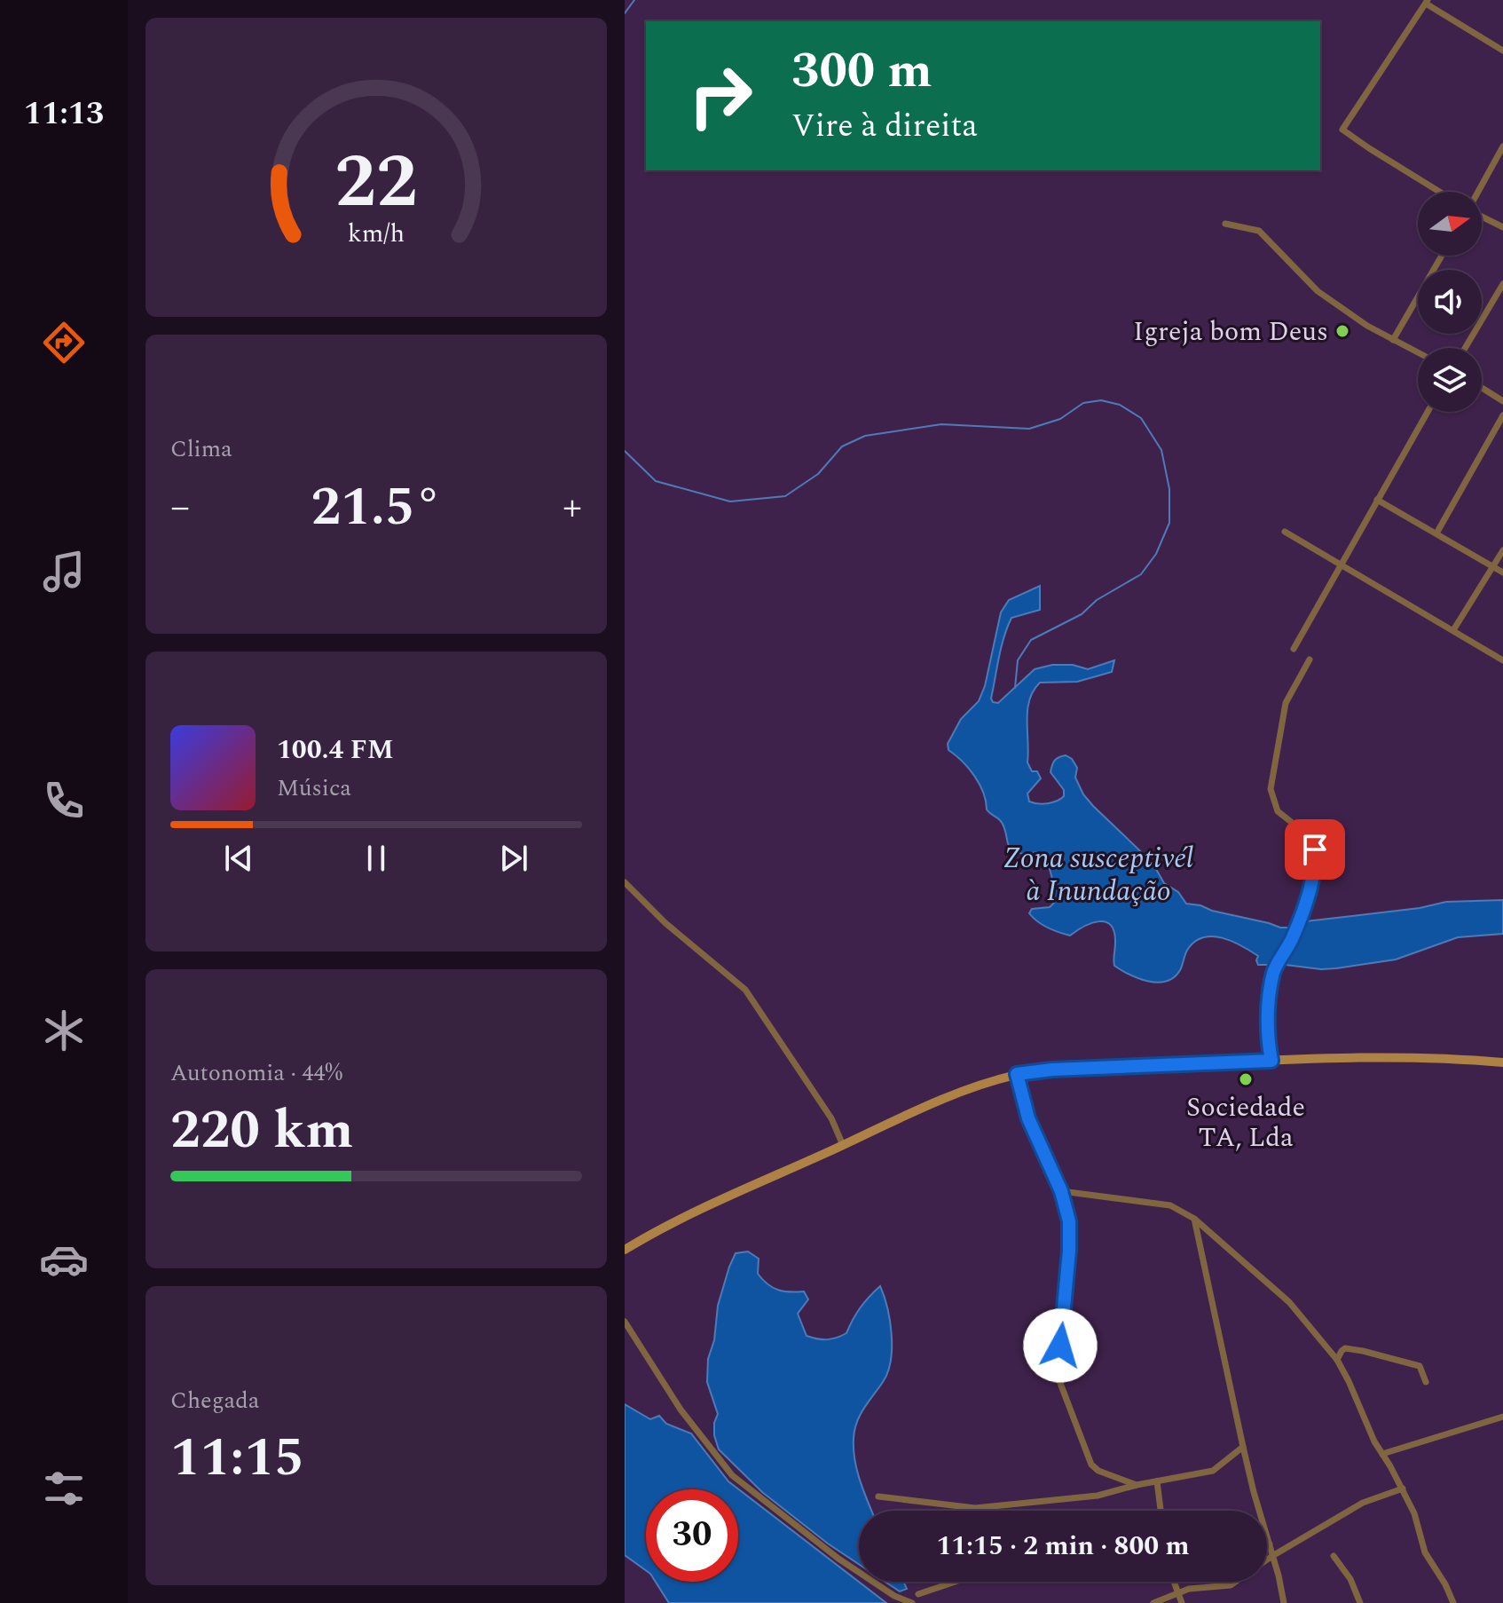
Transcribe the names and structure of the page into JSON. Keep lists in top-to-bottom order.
{
  "water": ["Zona susceptivél à Inundação"],
  "places": ["Igreja bom Deus", "Sociedade TA, Lda"],
  "north": "right",
  "page": {
    "tabs": "11:13",
    "turn": ["300 m", "Vire à direita"],
    "tile": [
      "Clima",
      ["Autonomia · 44%", "220 km"],
      ["Chegada", "11:15"]
    ],
    "heat": ["−", "21.5°", "+"],
    "song": ["100.4 FM", "Música"],
    "limit": "30",
    "trip": "11:15 · 2 min · 800 m",
    "gauge": ["22", "km/h"]
  }
}
